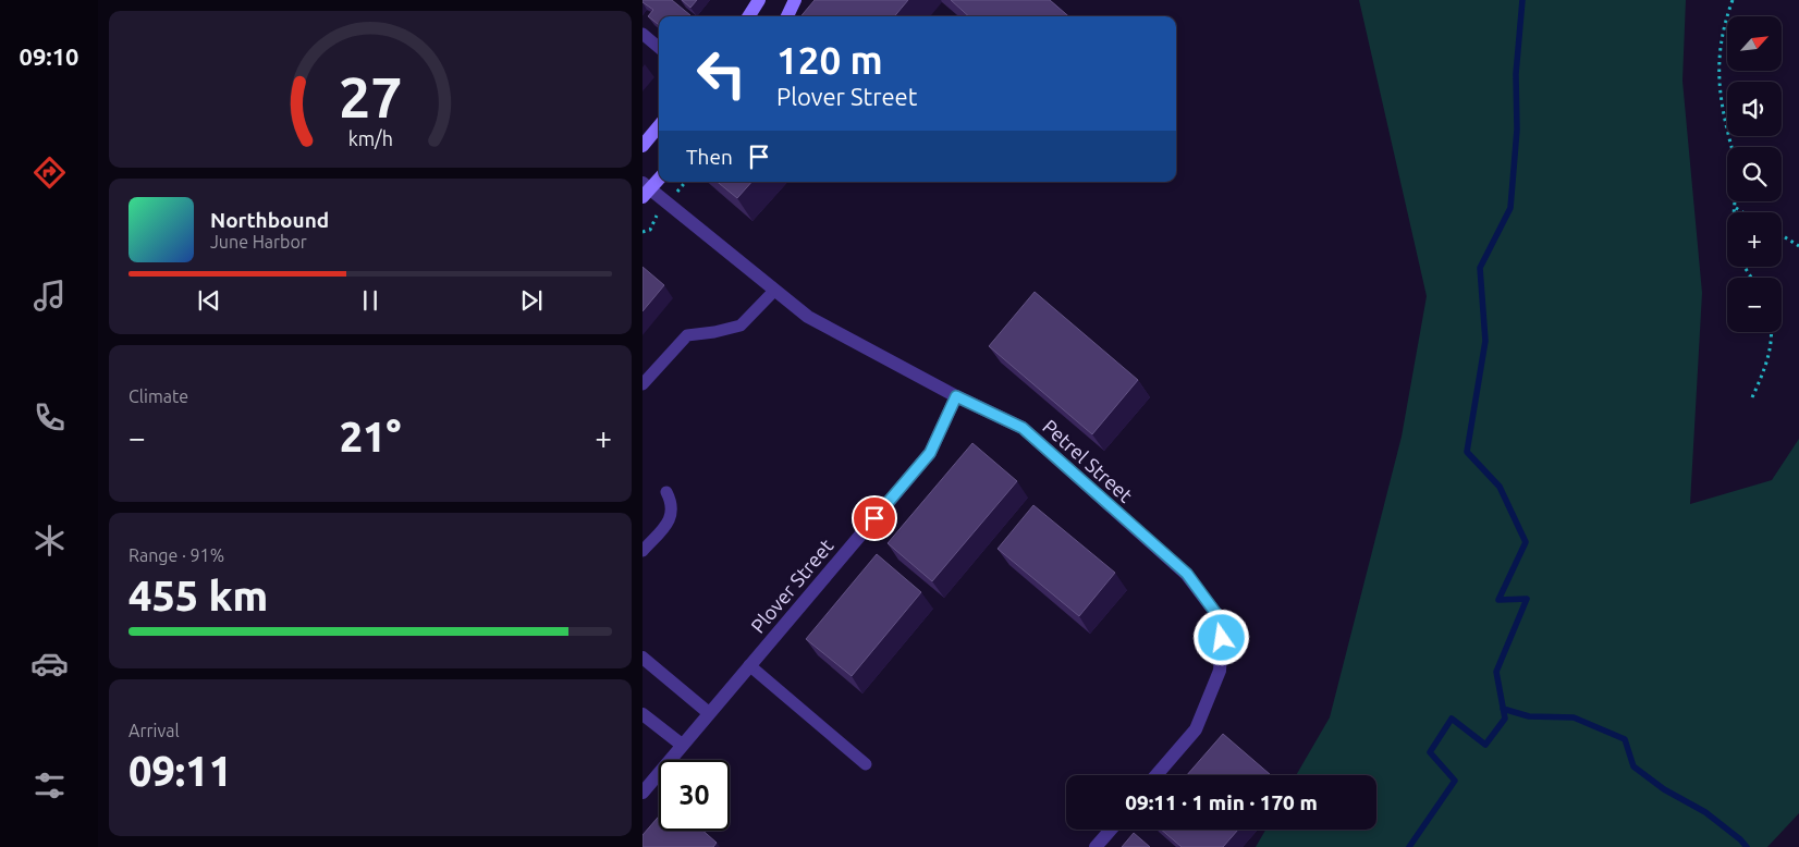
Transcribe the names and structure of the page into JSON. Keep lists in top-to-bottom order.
{
  "streets": {
    "street": ["Petrel Street", "Plover Street"]
  },
  "crossings": [
    ["Petrel Street", "Plover Street"]
  ],
  "north": "top right",
  "page": {
    "tabs": "09:10",
    "map_buttons": ["+", "−"],
    "turn": ["120 m", "Plover Street"],
    "then": "Then",
    "song": ["Northbound", "June Harbor"],
    "tile": [
      "Climate",
      ["Range · 91%", "455 km"],
      ["Arrival", "09:11"]
    ],
    "heat": ["−", "21°", "+"],
    "limit": "30",
    "trip": "09:11 · 1 min · 170 m",
    "gauge": ["27", "km/h"]
  }
}
